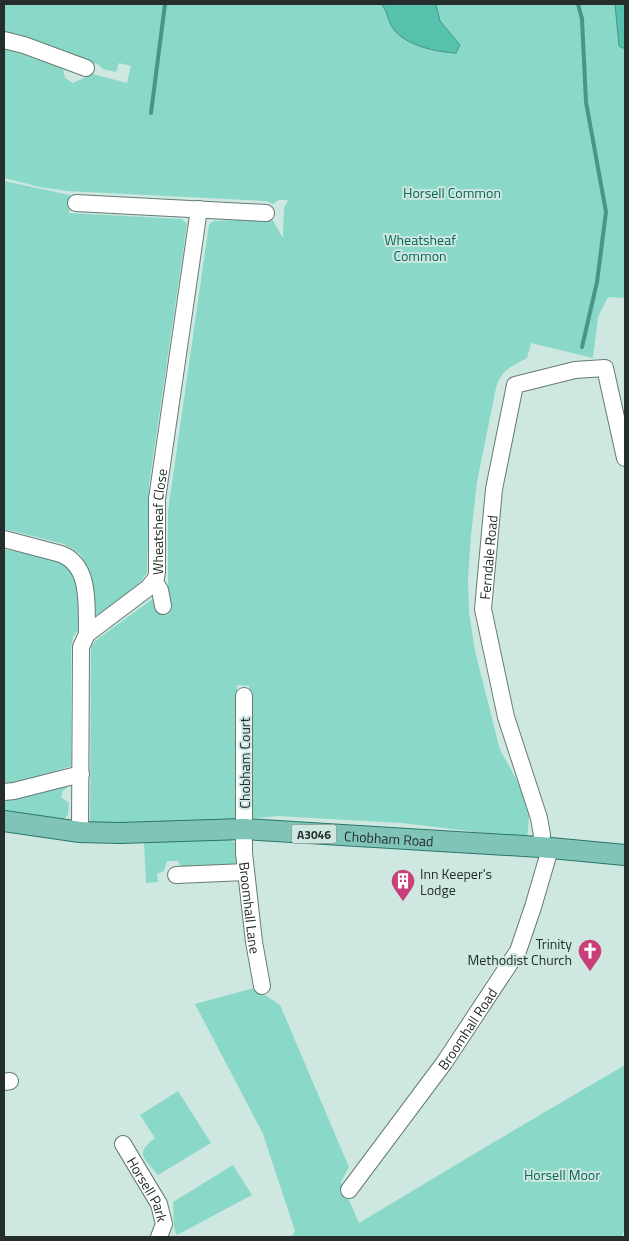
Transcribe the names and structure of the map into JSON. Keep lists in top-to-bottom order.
{
  "streets": {
    "main road": ["A3046", "Chobham Road"],
    "street": [
      "Wheatsheaf Close",
      "Ferndale Road",
      "Chobham Court",
      "Broomhall Lane",
      "Broomhall Road",
      "Horsell Park"
    ]
  },
  "crossings": [
    ["Ferndale Road", "Chobham Road"],
    ["Ferndale Road", "Broomhall Road"],
    ["Chobham Court", "Chobham Road"],
    ["Chobham Court", "Broomhall Lane"],
    ["Chobham Road", "Broomhall Lane"],
    ["Chobham Road", "Broomhall Road"]
  ],
  "parks": ["Horsell Common", "Wheatsheaf Common", "Horsell Moor"],
  "places": {
    "building": ["Inn Keeper's Lodge"],
    "church": ["Trinity Methodist Church"]
  }
}
